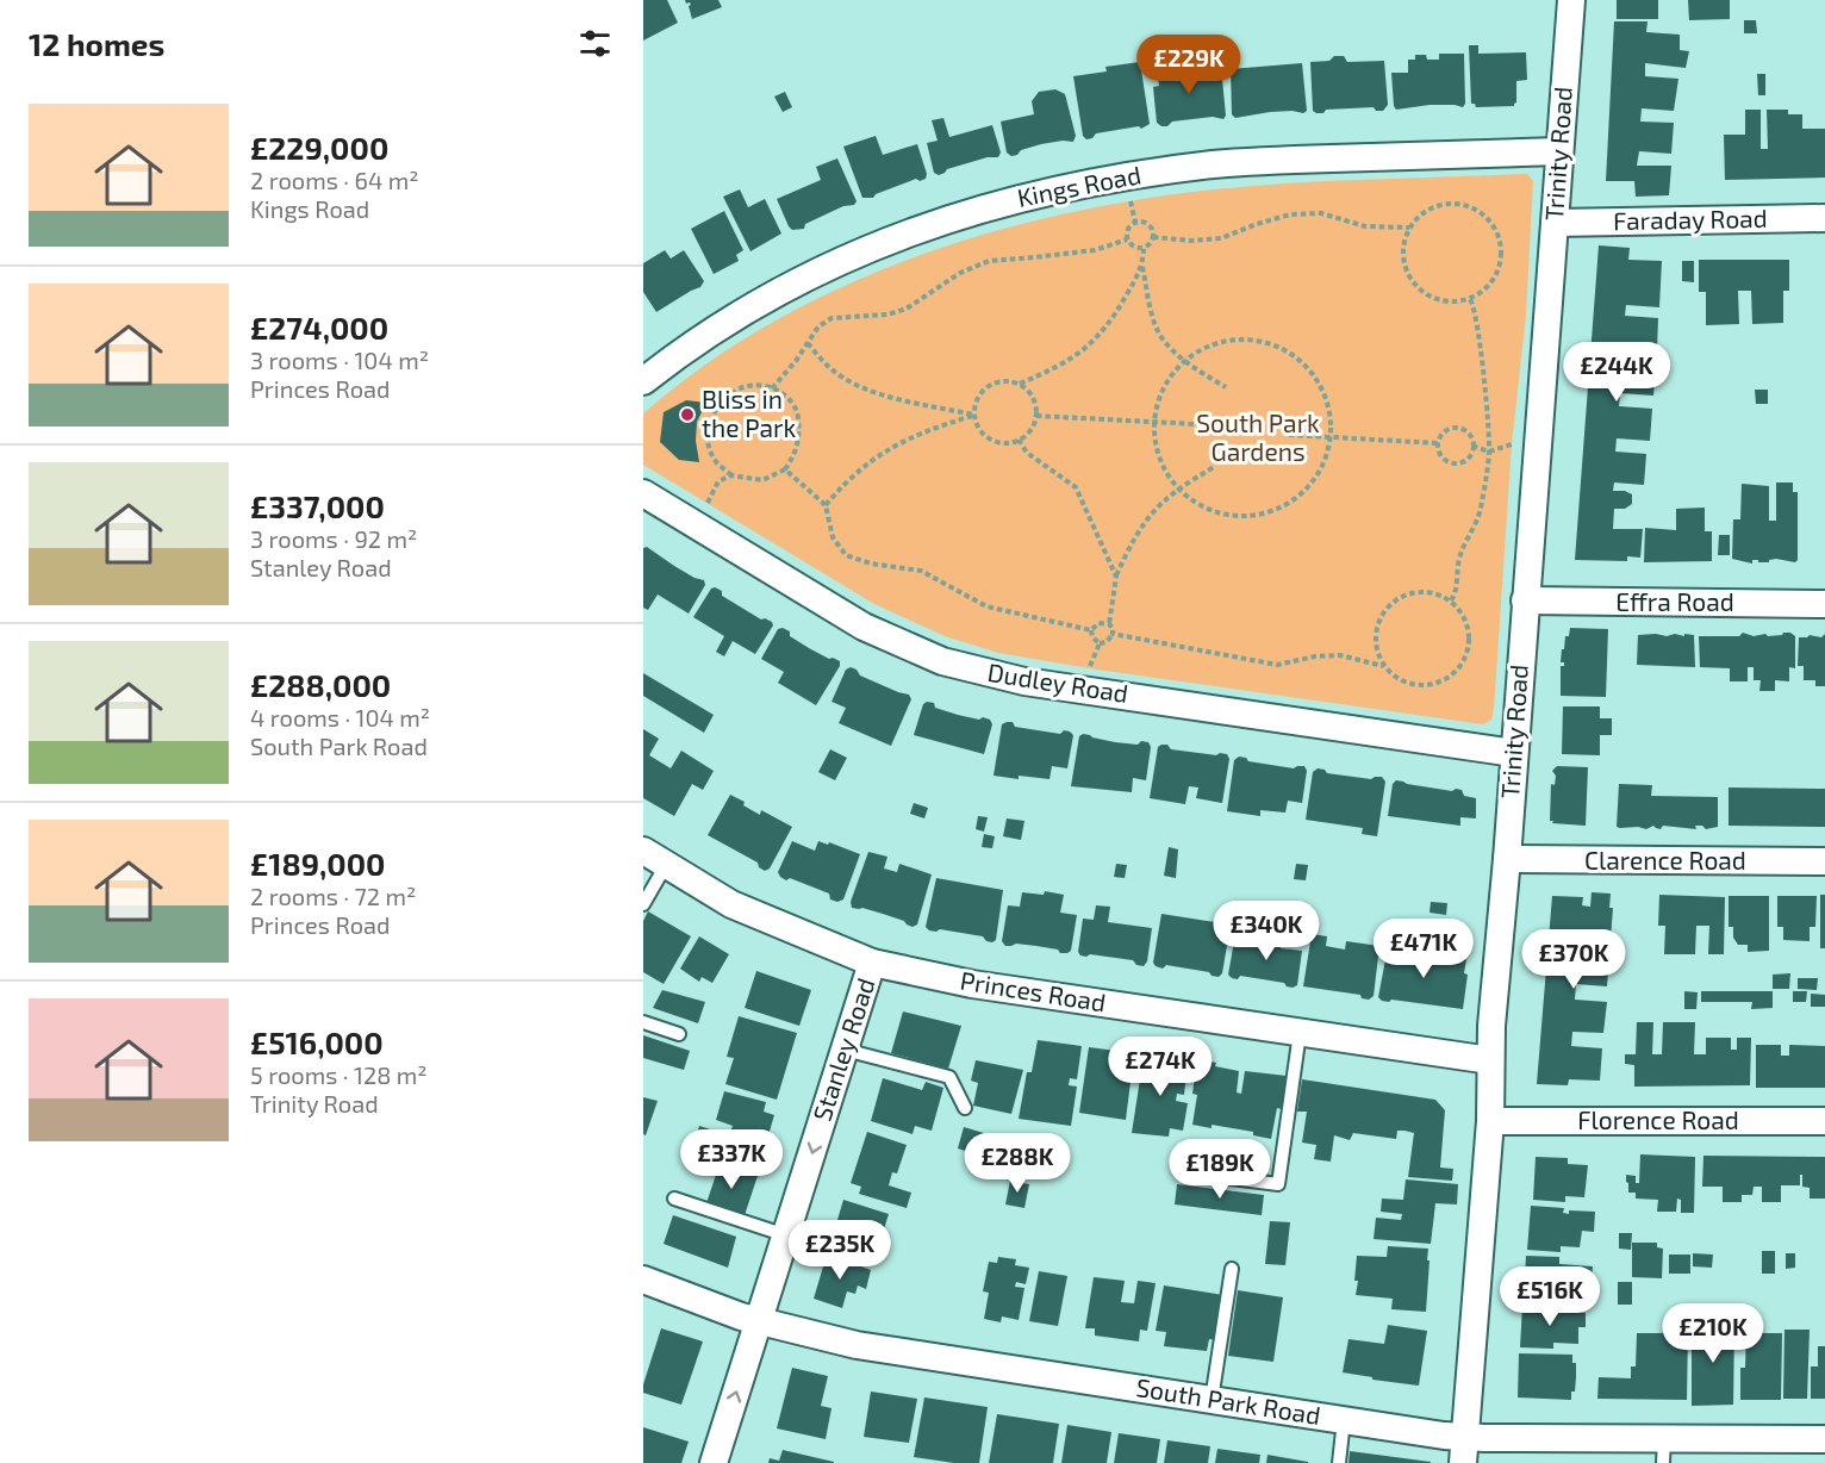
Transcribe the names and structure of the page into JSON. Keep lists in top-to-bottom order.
{
  "streets": {
    "street": [
      "Trinity Road",
      "Kings Road",
      "Faraday Road",
      "Effra Road",
      "Dudley Road",
      "Clarence Road",
      "Princes Road",
      "Stanley Road",
      "Florence Road",
      "South Park Road"
    ]
  },
  "crossings": [
    ["Trinity Road", "Kings Road"],
    ["Trinity Road", "Faraday Road"],
    ["Trinity Road", "Effra Road"],
    ["Trinity Road", "Dudley Road"],
    ["Trinity Road", "Clarence Road"],
    ["Trinity Road", "Princes Road"],
    ["Trinity Road", "Florence Road"],
    ["Trinity Road", "South Park Road"],
    ["Princes Road", "Stanley Road"],
    ["Stanley Road", "South Park Road"]
  ],
  "parks": ["South Park Gardens"],
  "places": ["Bliss in the Park"],
  "page": {
    "heading": "12 homes",
    "price": [
      "£229K",
      "£244K",
      "£340K",
      "£471K",
      "£370K",
      "£274K",
      "£337K",
      "£288K",
      "£189K",
      "£235K",
      "£516K",
      "£210K"
    ],
    "list": [
      {
        "name": "£229,000",
        "note": "2 rooms · 64 m² · Kings Road"
      },
      {
        "name": "£274,000",
        "note": "3 rooms · 104 m² · Princes Road"
      },
      {
        "name": "£337,000",
        "note": "3 rooms · 92 m² · Stanley Road"
      },
      {
        "name": "£288,000",
        "note": "4 rooms · 104 m² · South Park Road"
      },
      {
        "name": "£189,000",
        "note": "2 rooms · 72 m² · Princes Road"
      },
      {
        "name": "£516,000",
        "note": "5 rooms · 128 m² · Trinity Road"
      }
    ]
  }
}
